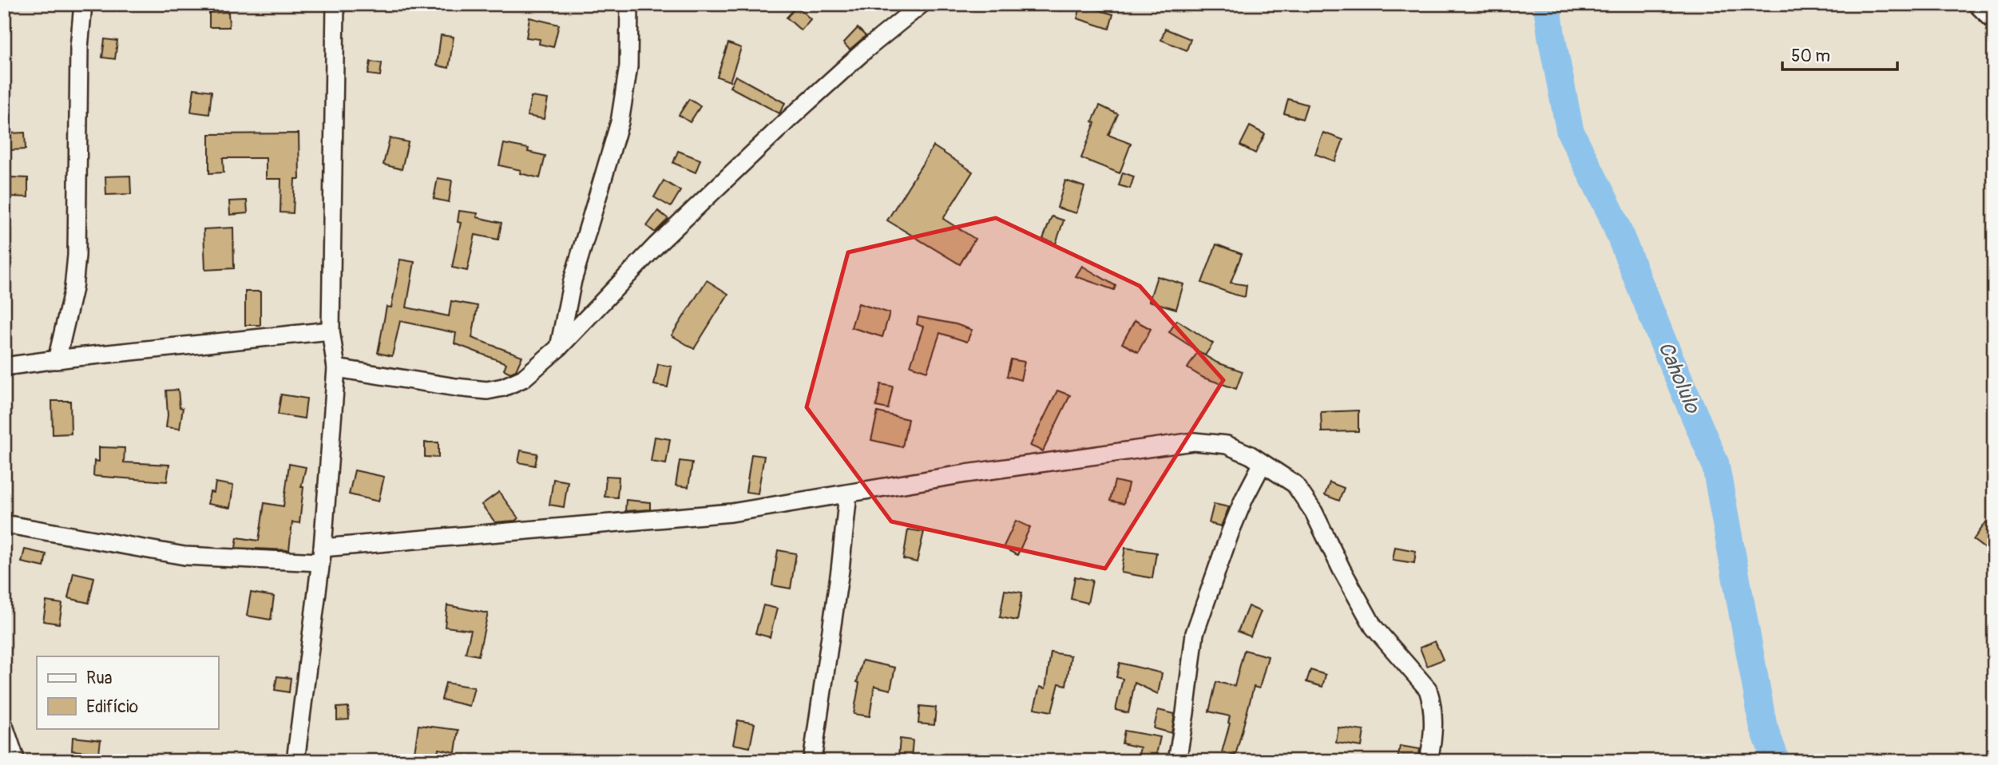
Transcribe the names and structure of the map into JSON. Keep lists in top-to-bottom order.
{
  "water": ["Caholulo"],
  "legend": ["Rua", "Edifício"],
  "scale_bar": "50 m"
}
